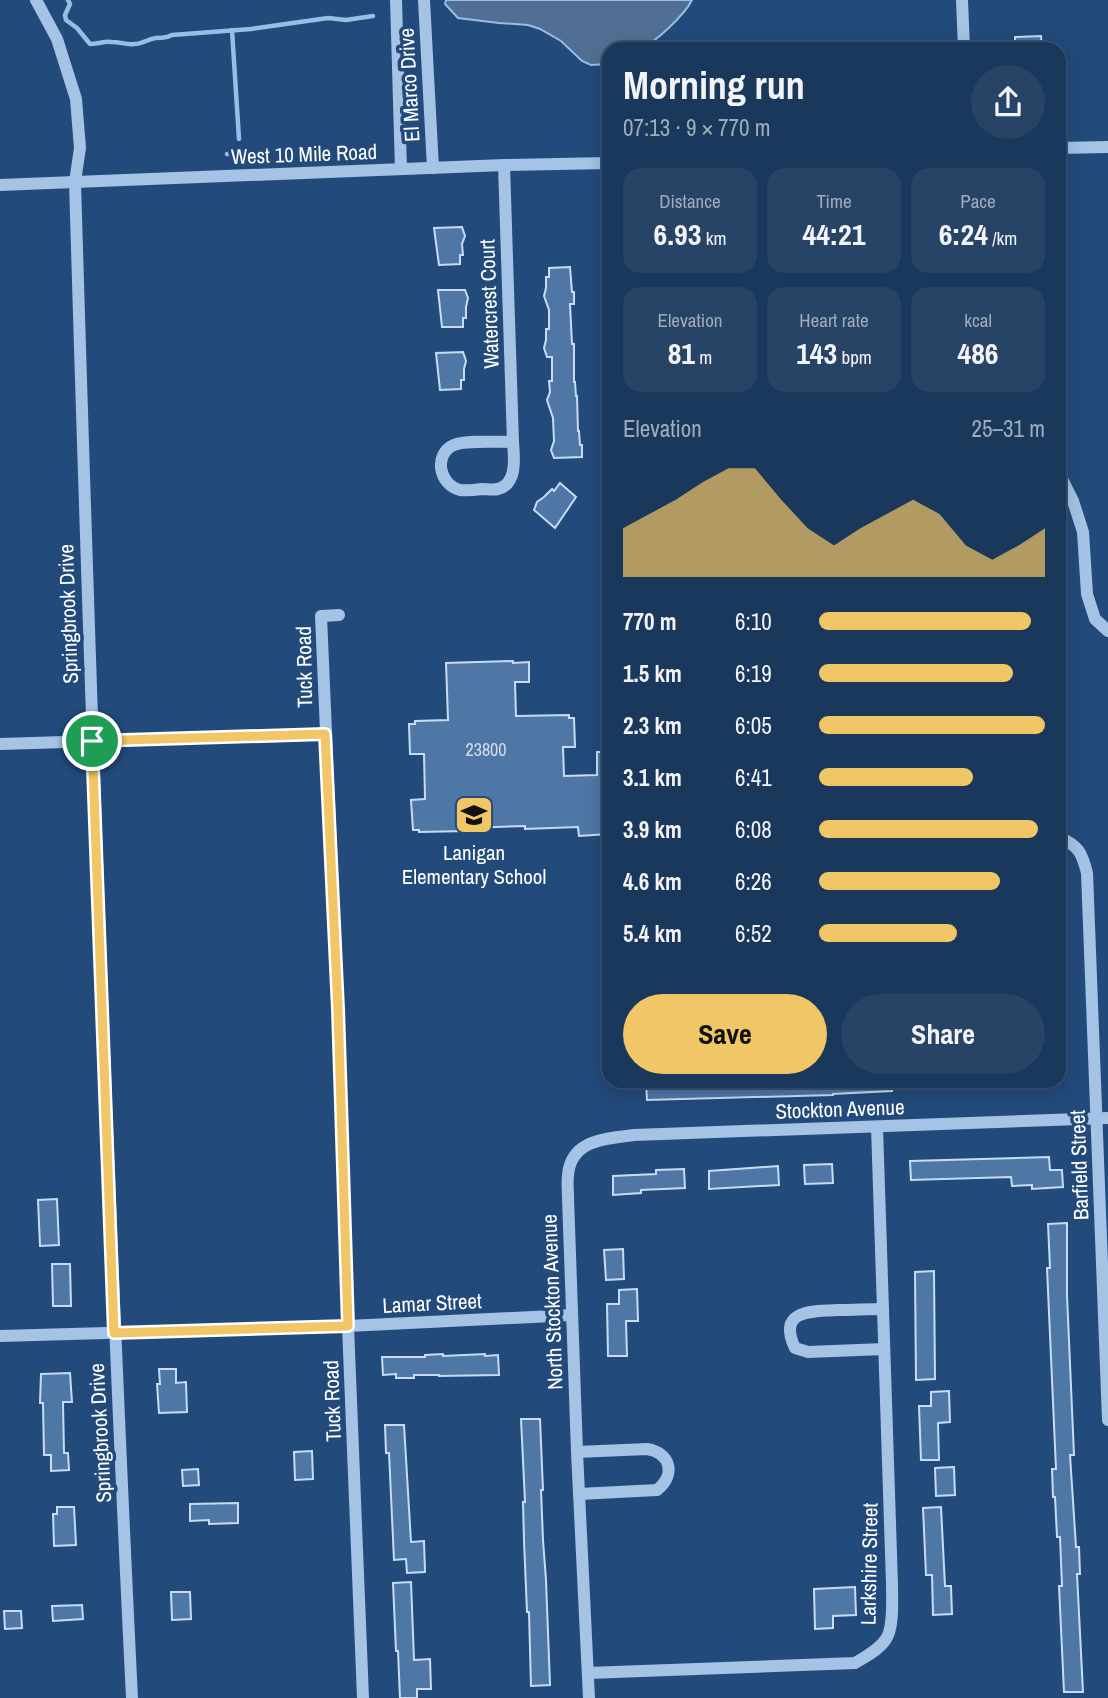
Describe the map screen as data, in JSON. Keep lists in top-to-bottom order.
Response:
{
  "streets": {
    "street": [
      "El Marco Drive",
      "West 10 Mile Road",
      "Watercrest Court",
      "Springbrook Drive",
      "Tuck Road",
      "Stockton Avenue",
      "Barfield Street",
      "North Stockton Avenue",
      "Lamar Street",
      "Larkshire Street"
    ]
  },
  "crossings": [
    ["El Marco Drive", "West 10 Mile Road"],
    ["West 10 Mile Road", "Watercrest Court"],
    ["West 10 Mile Road", "Springbrook Drive"],
    ["Springbrook Drive", "Lamar Street"],
    ["Tuck Road", "Lamar Street"],
    ["Stockton Avenue", "Barfield Street"],
    ["Stockton Avenue", "North Stockton Avenue"],
    ["Stockton Avenue", "Larkshire Street"],
    ["North Stockton Avenue", "Lamar Street"],
    ["North Stockton Avenue", "Larkshire Street"]
  ],
  "places": {
    "school or university": ["Lanigan Elementary School"]
  },
  "house_numbers": ["23800"],
  "page": {
    "heading": ["Morning run", "07:13 · 9 × 770 m"],
    "stats": [
      ["Distance", "6.93 km"],
      ["Time", "44:21"],
      ["Pace", "6:24 /km"],
      ["Elevation", "81 m"],
      ["Heart rate", "143 bpm"],
      ["kcal", "486"]
    ],
    "chart": ["Elevation", "25–31 m"],
    "list": [
      {
        "name": "770 m",
        "note": "6:10"
      },
      {
        "name": "1.5 km",
        "note": "6:19"
      },
      {
        "name": "2.3 km",
        "note": "6:05"
      },
      {
        "name": "3.1 km",
        "note": "6:41"
      },
      {
        "name": "3.9 km",
        "note": "6:08"
      },
      {
        "name": "4.6 km",
        "note": "6:26"
      },
      {
        "name": "5.4 km",
        "note": "6:52"
      }
    ],
    "buttons": ["Save", "Share"]
  }
}
